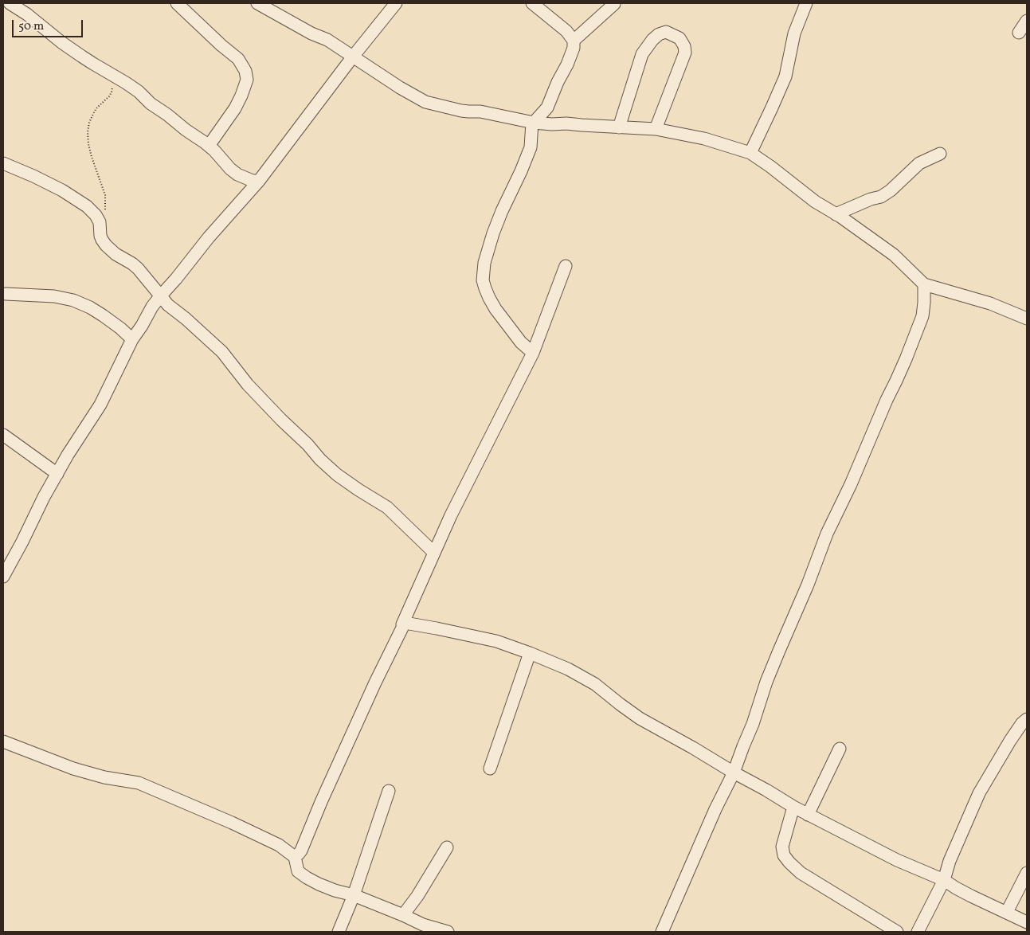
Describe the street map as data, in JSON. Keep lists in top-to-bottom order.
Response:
{
  "scale_bar": "50 m"
}
